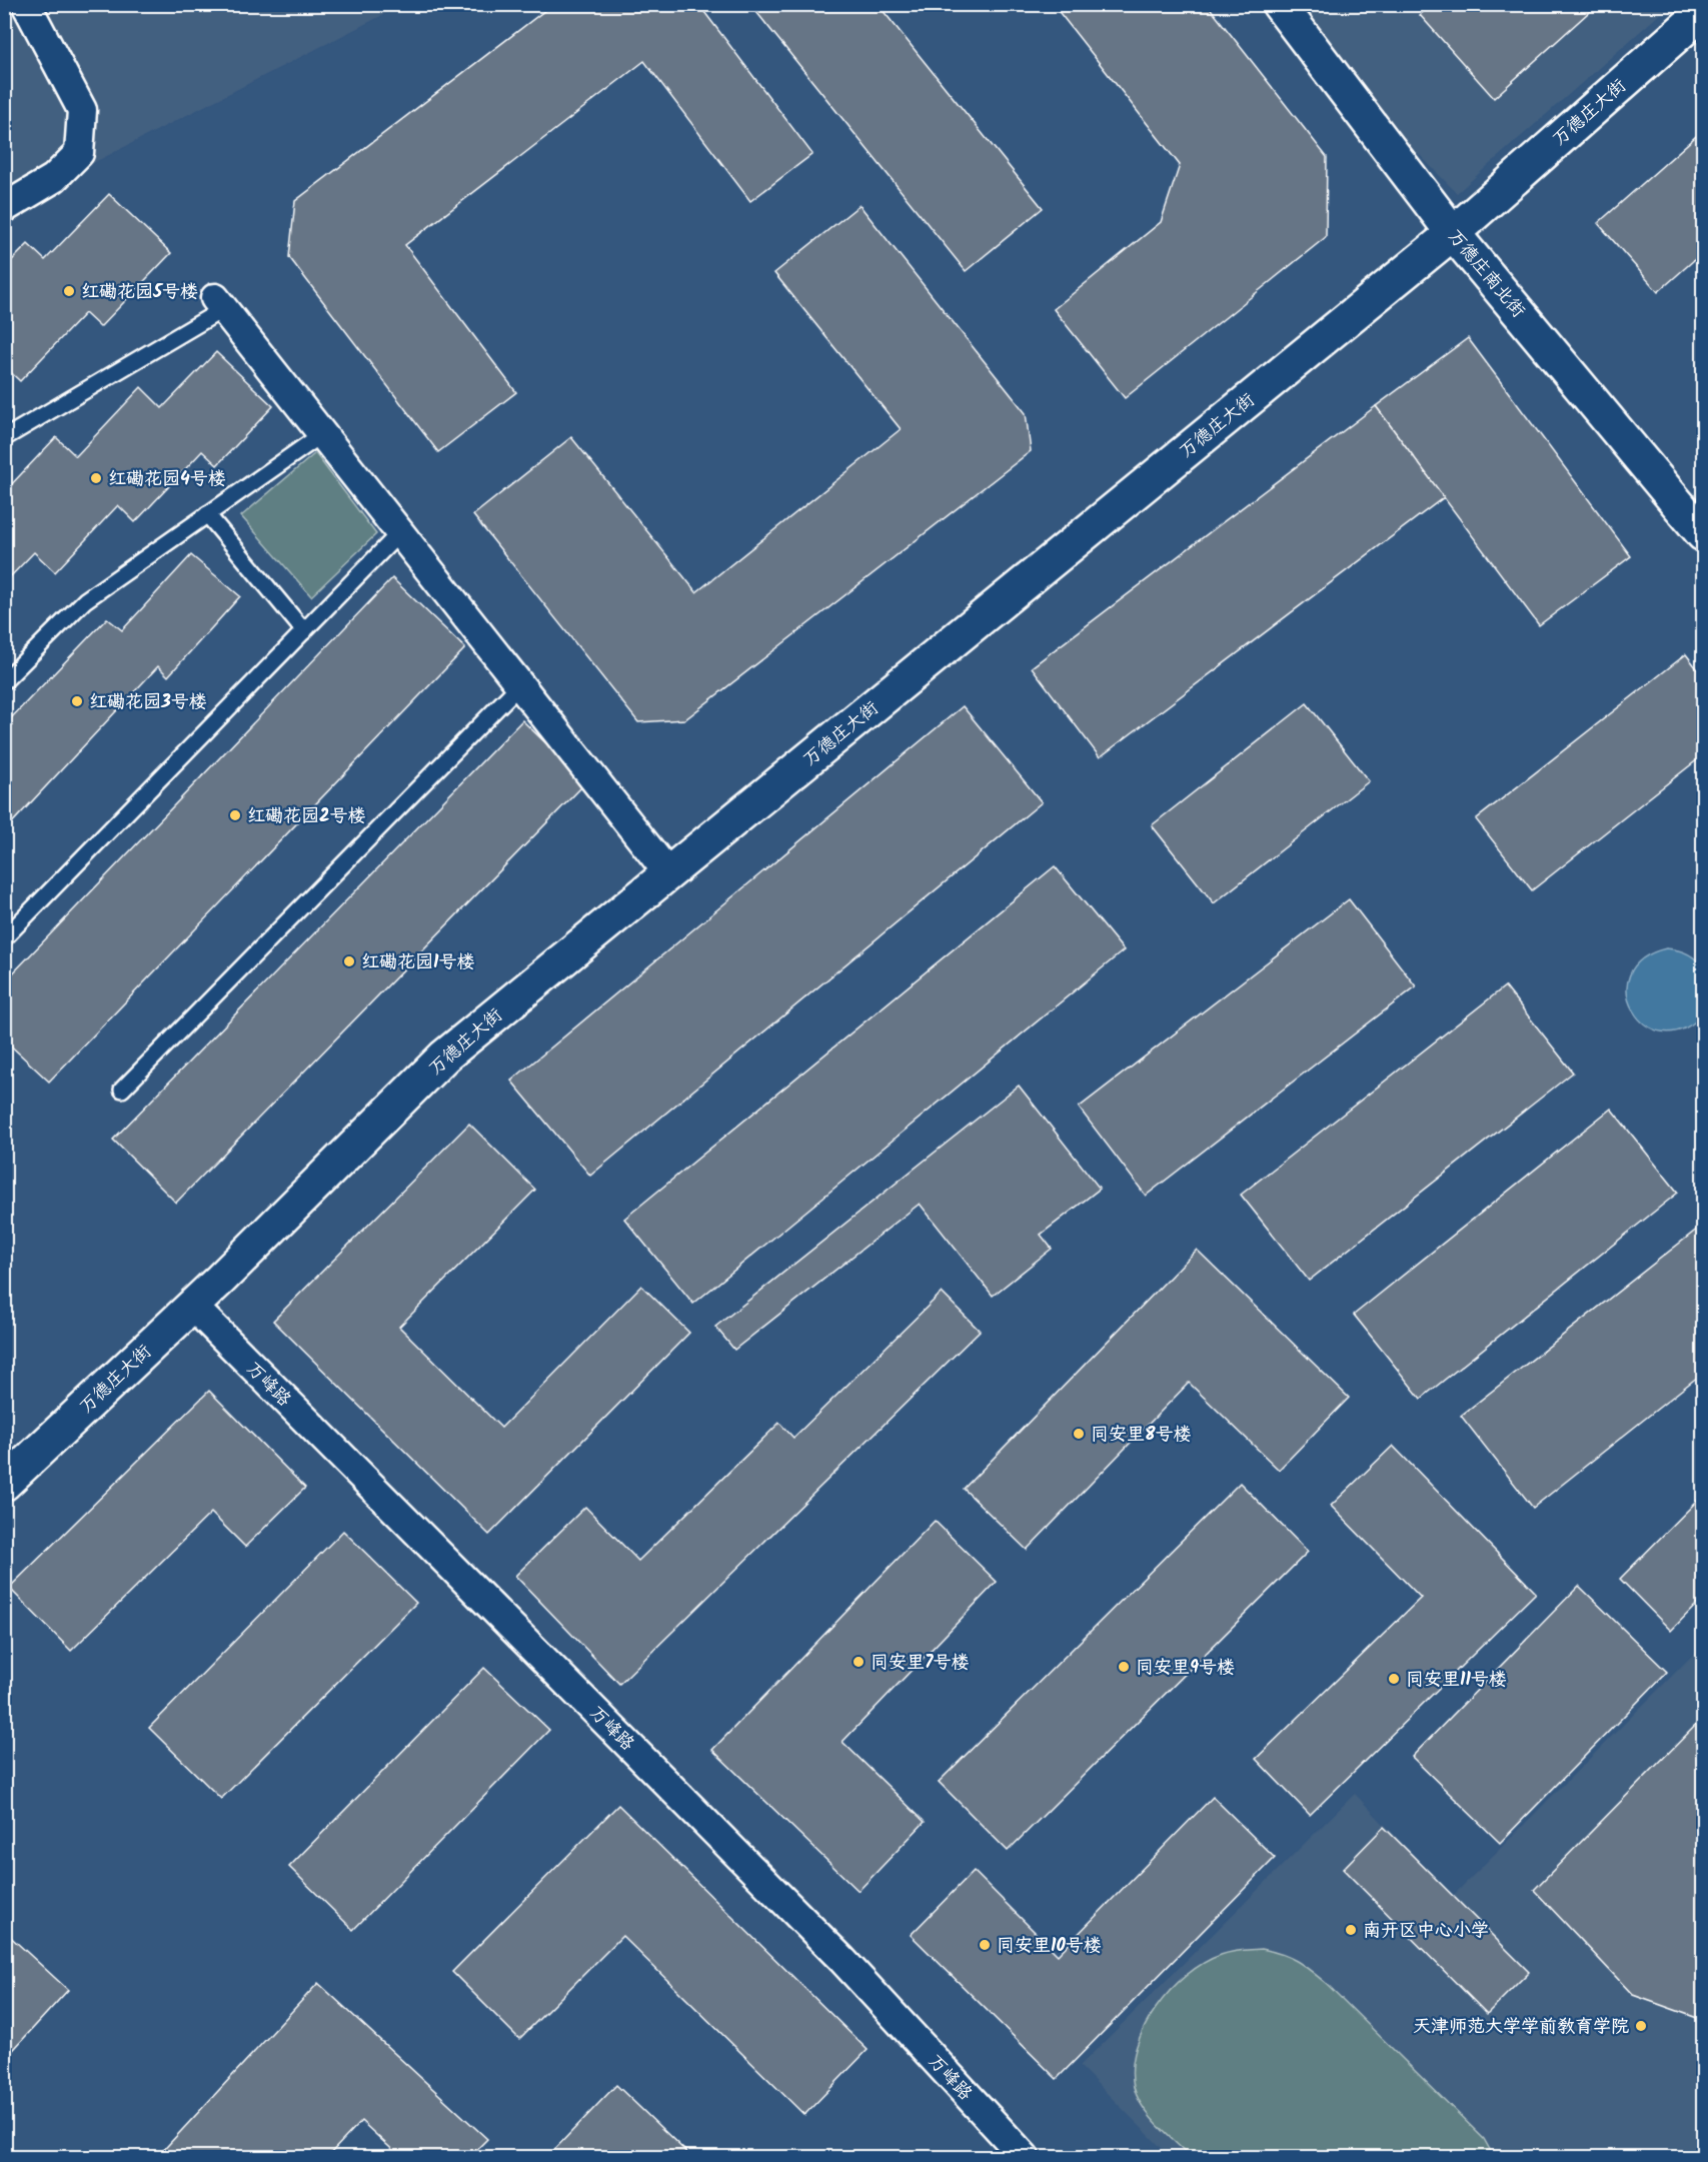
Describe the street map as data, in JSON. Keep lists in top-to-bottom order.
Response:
{
  "streets": {
    "street": ["万德庄大街", "万德庄南北街", "万峰路"]
  },
  "crossings": [
    ["万德庄大街", "万德庄南北街"],
    ["万德庄大街", "万峰路"]
  ],
  "places": [
    "红磡花园5号楼",
    "红磡花园4号楼",
    "红磡花园3号楼",
    "红磡花园2号楼",
    "红磡花园1号楼",
    "同安里8号楼",
    "同安里7号楼",
    "同安里9号楼",
    "同安里11号楼",
    "南开区中心小学",
    "同安里10号楼",
    "天津师范大学学前教育学院"
  ]
}
